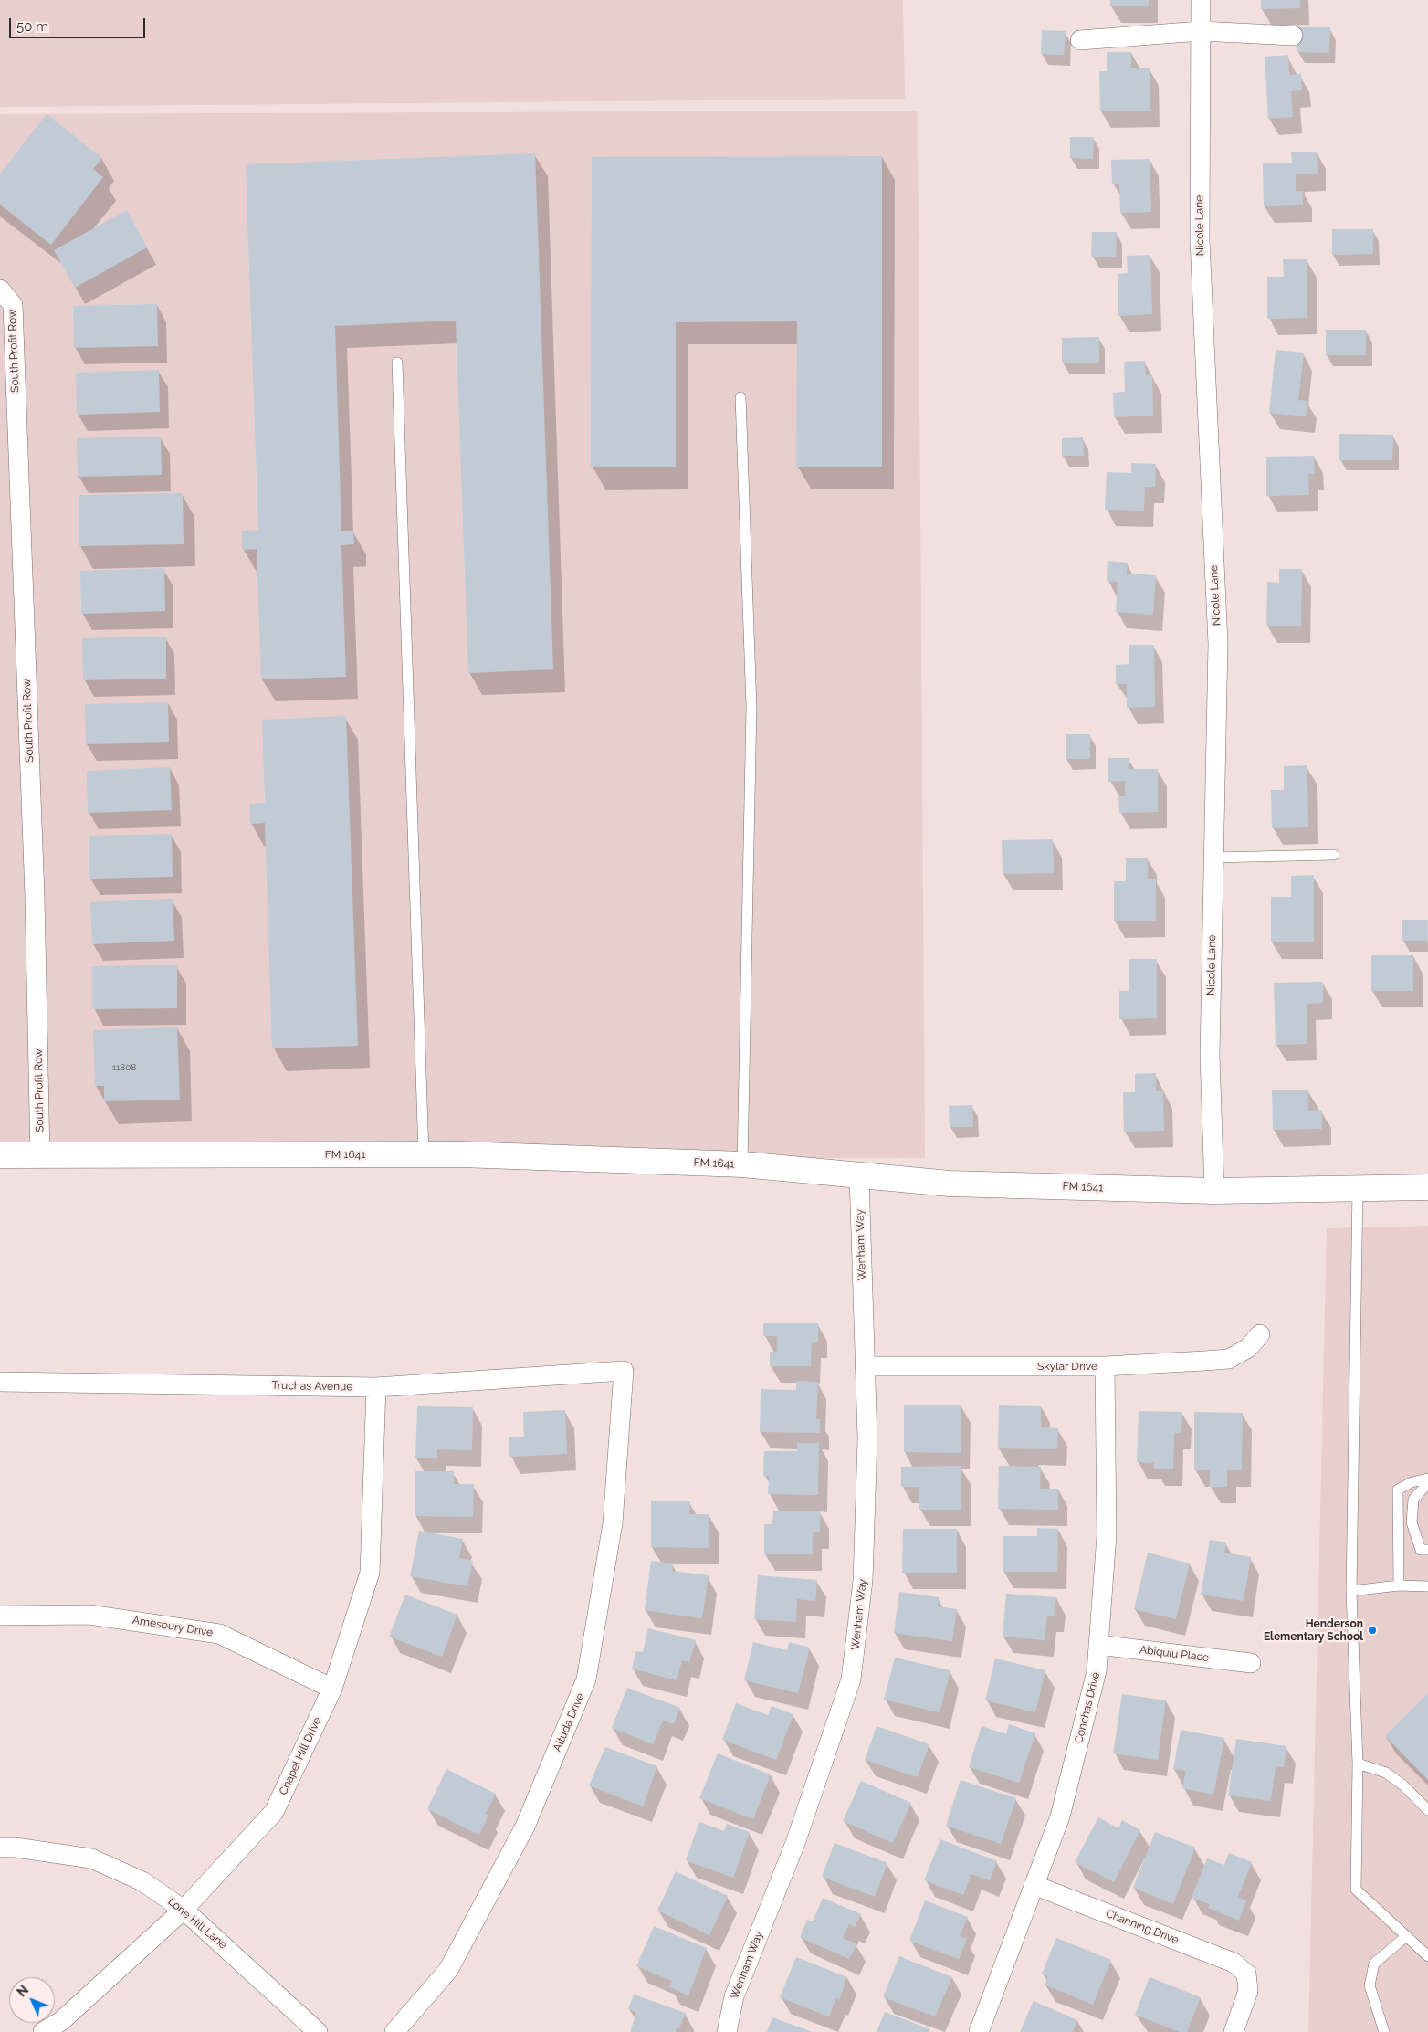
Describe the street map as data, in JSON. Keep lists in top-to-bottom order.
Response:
{
  "streets": {
    "main road": ["FM 1641"],
    "street": [
      "Nicole Lane",
      "South Profit Row",
      "Wenham Way",
      "Skylar Drive",
      "Truchas Avenue",
      "Amesbury Drive",
      "Abiquiu Place",
      "Conchas Drive",
      "Altuda Drive",
      "Chapel Hill Drive",
      "Lone Hill Lane",
      "Channing Drive"
    ]
  },
  "crossings": [
    ["Nicole Lane", "FM 1641"],
    ["South Profit Row", "FM 1641"],
    ["FM 1641", "Wenham Way"],
    ["Wenham Way", "Skylar Drive"],
    ["Skylar Drive", "Conchas Drive"],
    ["Truchas Avenue", "Altuda Drive"],
    ["Truchas Avenue", "Chapel Hill Drive"],
    ["Amesbury Drive", "Chapel Hill Drive"],
    ["Abiquiu Place", "Conchas Drive"],
    ["Conchas Drive", "Channing Drive"],
    ["Chapel Hill Drive", "Lone Hill Lane"]
  ],
  "places": ["Henderson Elementary School"],
  "house_numbers": ["11808"],
  "scale_bar": "50 m",
  "north": "top left"
}
